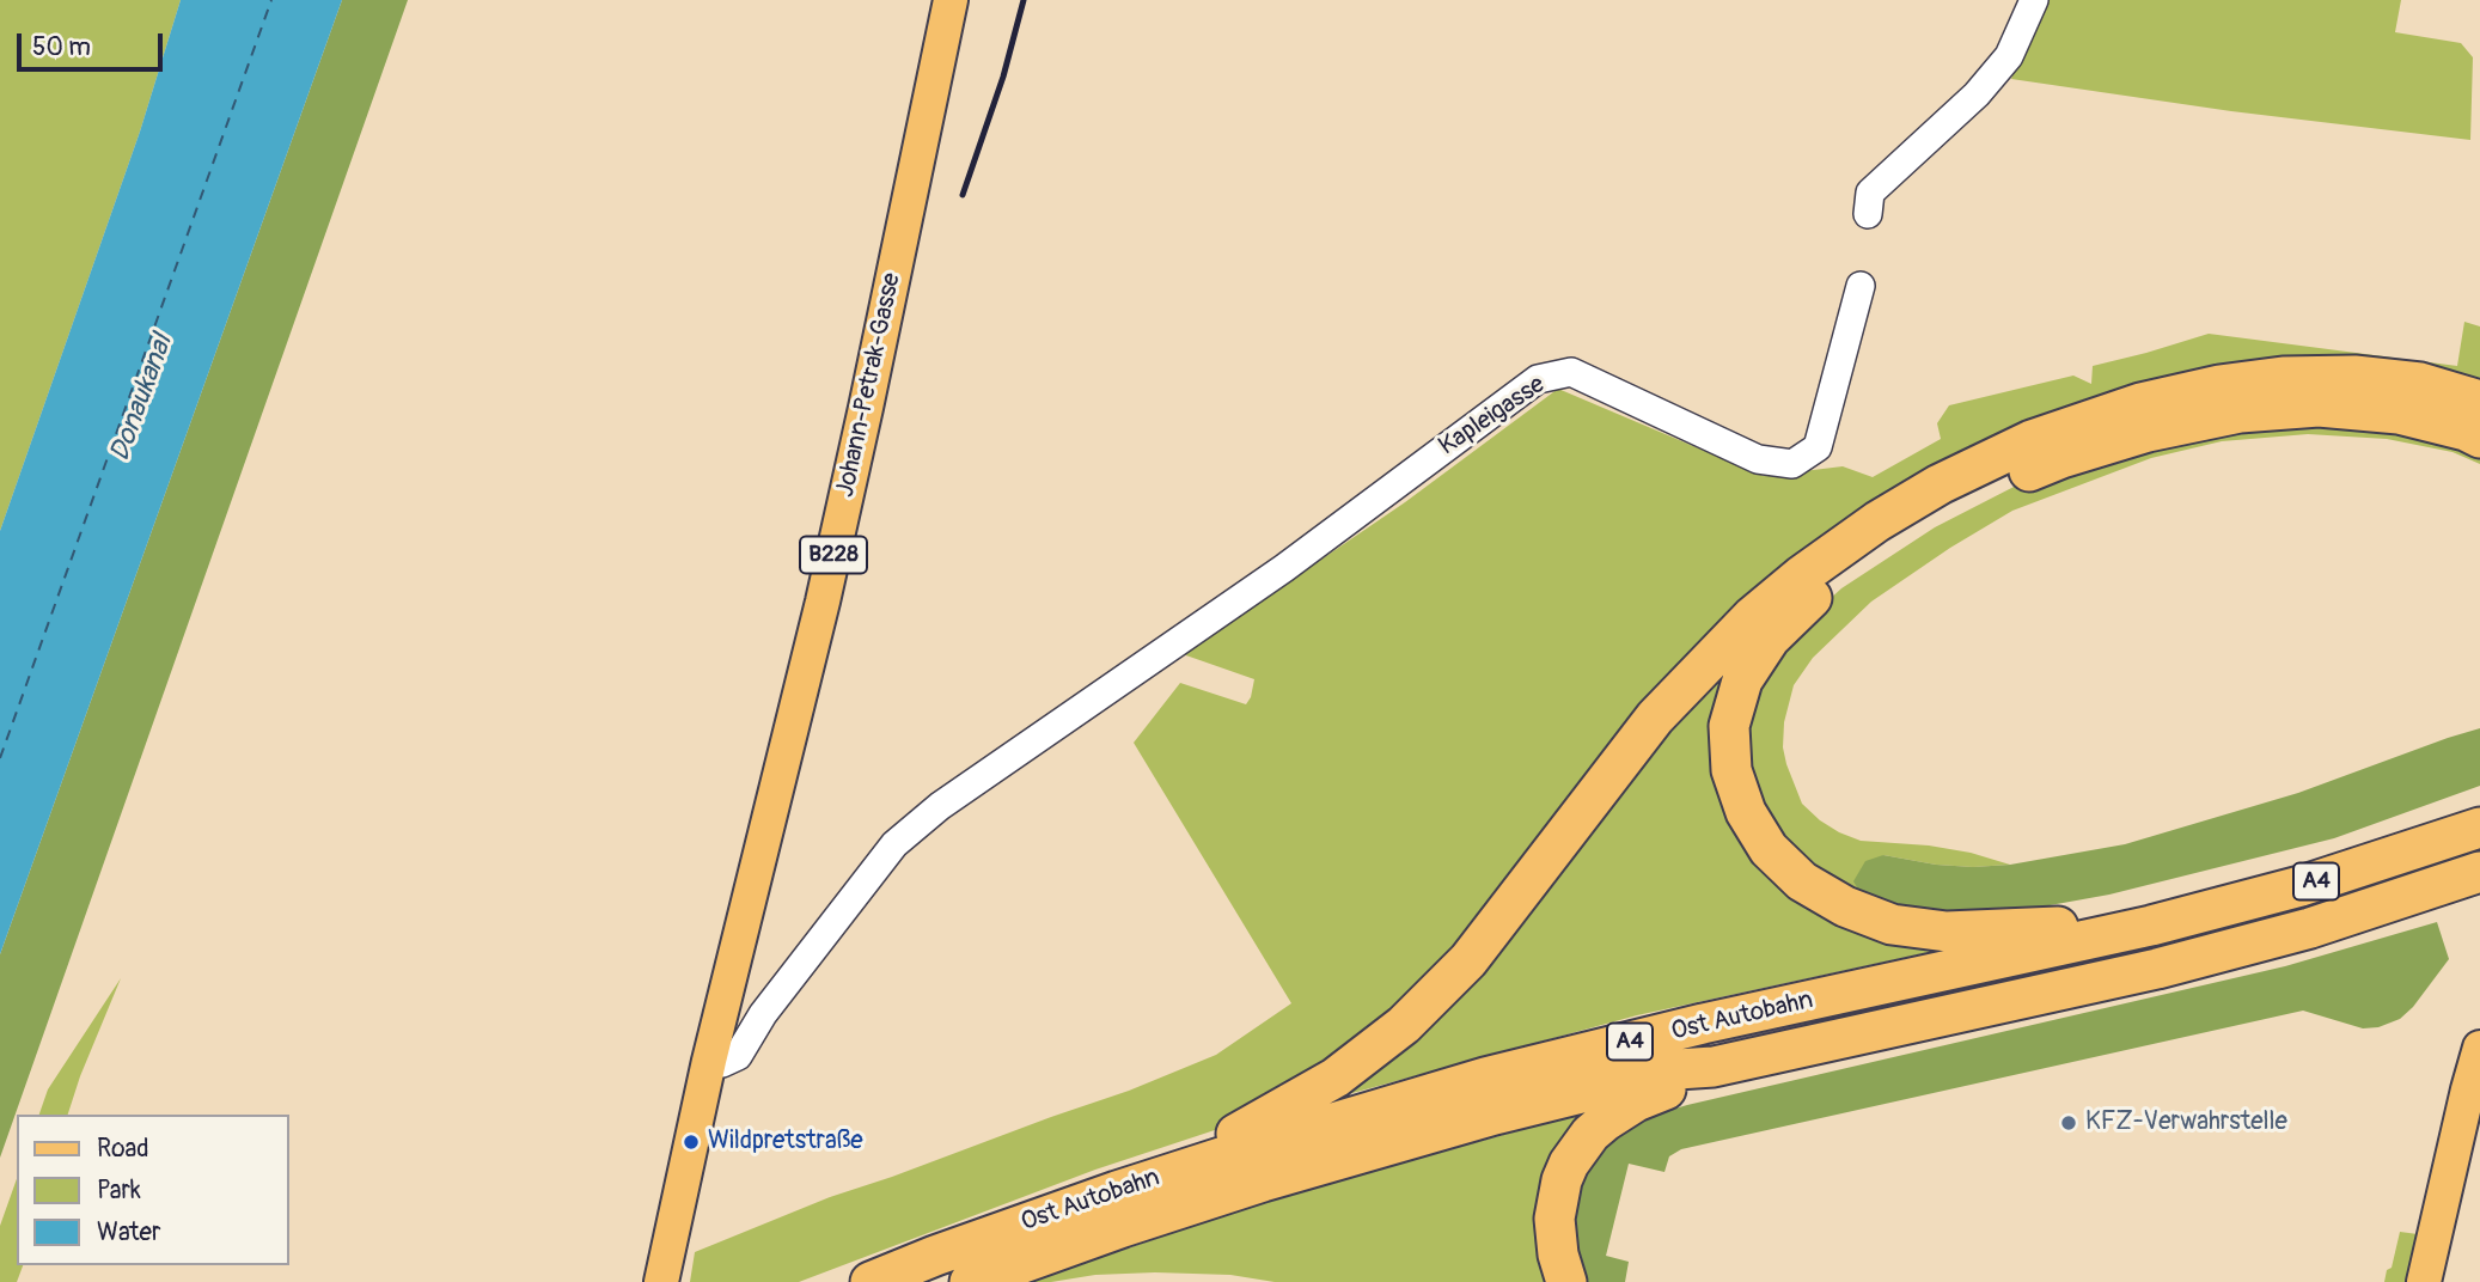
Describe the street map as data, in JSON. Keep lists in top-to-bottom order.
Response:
{
  "streets": {
    "highway": ["A4", "Ost Autobahn"],
    "main road": ["Johann-Petrak-Gasse", "B228"],
    "street": ["Kapleigasse"]
  },
  "crossings": [
    ["Johann-Petrak-Gasse", "Kapleigasse"]
  ],
  "water": ["Donaukanal"],
  "places": ["KFZ-Verwahrstelle", "Wildpretstraße"],
  "legend": ["Road", "Park", "Water"],
  "scale_bar": "50 m"
}
